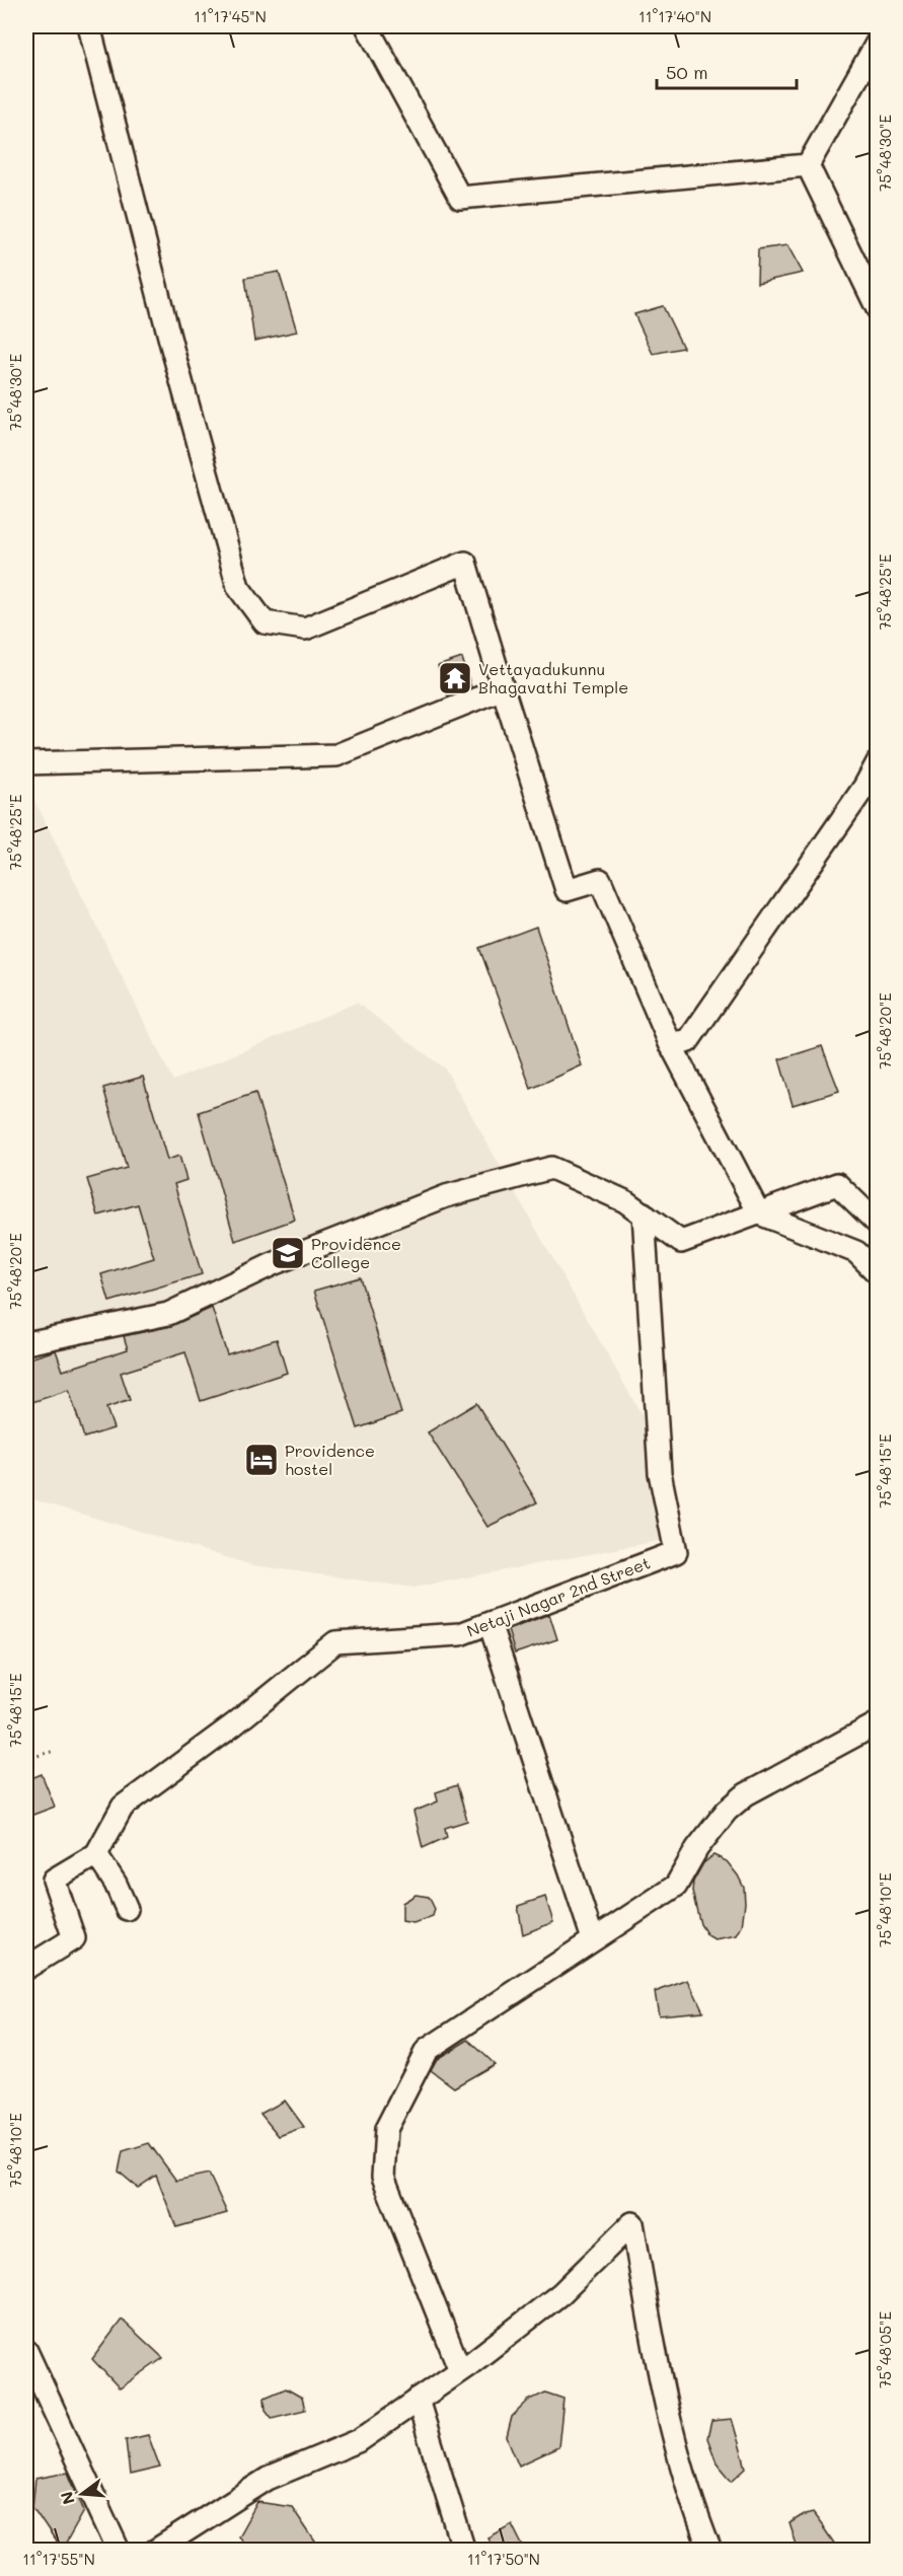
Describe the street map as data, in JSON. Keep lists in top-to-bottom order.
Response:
{
  "streets": {
    "street": ["Netaji Nagar 2nd Street"]
  },
  "places": {
    "temple": ["Vettayadukunnu Bhagavathi Temple"],
    "school or university": ["Providence College"],
    "hotel": ["Providence hostel"]
  },
  "scale_bar": "50 m",
  "north": "left",
  "coordinates": [
    "11°17'45\"N",
    "11°17'40\"N",
    "75°48'30\"E",
    "75°48'25\"E",
    "75°48'20\"E",
    "75°48'15\"E",
    "75°48'10\"E",
    "75°48'05\"E",
    "11°17'55\"N",
    "11°17'50\"N"
  ]
}
